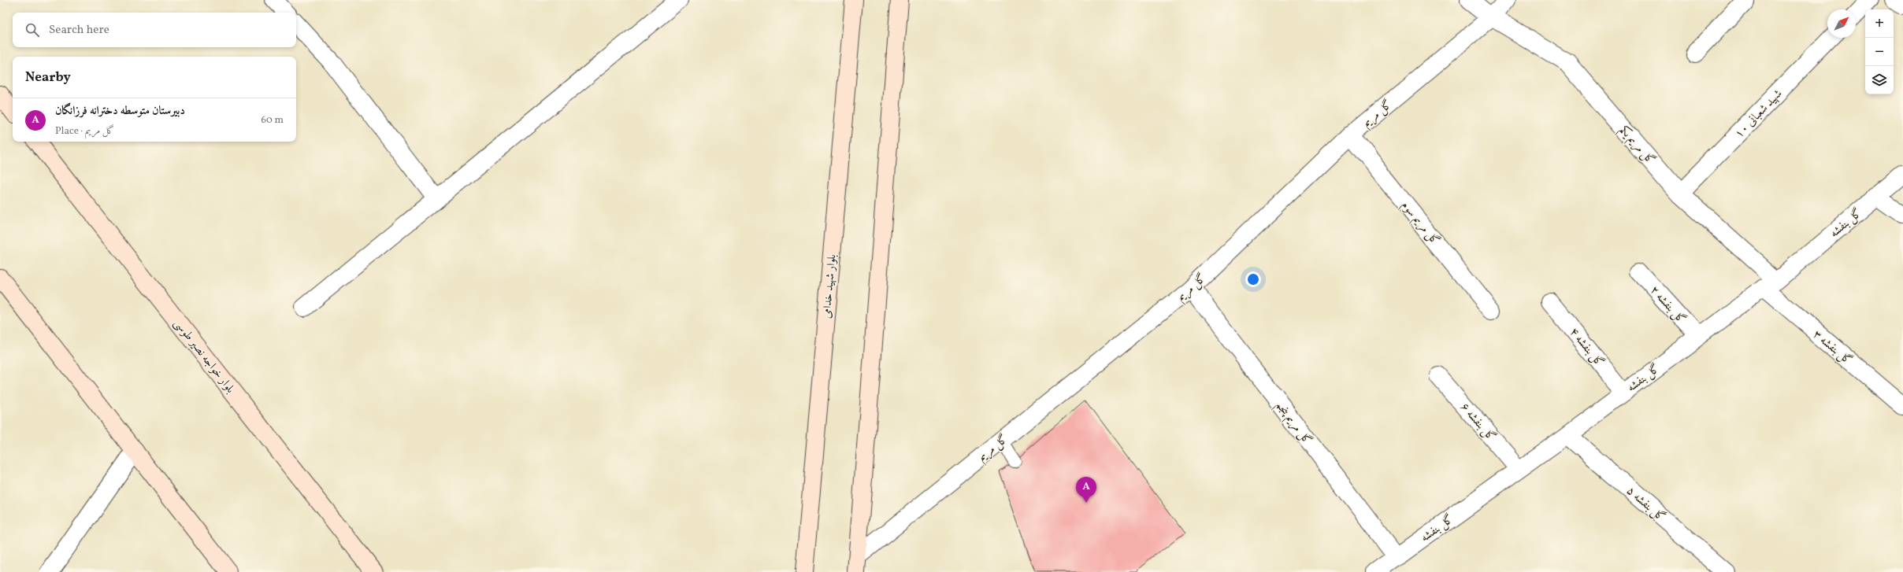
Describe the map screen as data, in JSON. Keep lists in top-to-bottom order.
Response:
{
  "streets": {
    "main road": ["بلوار شهید خدامی", "بلوار خواجه نصیر طوسی"],
    "street": [
      "گل مریم",
      "شهید شعبانی ۱۰",
      "گل مریم یکم",
      "گل مریم سوم",
      "گل بنفشه",
      "گل بنفشه ۲",
      "گل بنفشه ۴",
      "گل بنفشه ۳",
      "گل بنفشه ۶",
      "گل مریم پنجم",
      "گل بنفشه ۵"
    ]
  },
  "crossings": [
    ["گل مریم", "گل مریم یکم"],
    ["گل مریم", "گل مریم سوم"],
    ["گل مریم", "گل مریم پنجم"],
    ["شهید شعبانی ۱۰", "گل مریم یکم"],
    ["گل مریم یکم", "گل بنفشه"],
    ["گل مریم یکم", "گل بنفشه ۳"],
    ["گل بنفشه", "گل بنفشه ۲"],
    ["گل بنفشه", "گل بنفشه ۴"],
    ["گل بنفشه", "گل بنفشه ۳"],
    ["گل بنفشه", "گل بنفشه ۶"],
    ["گل بنفشه", "گل مریم پنجم"],
    ["گل بنفشه", "گل بنفشه ۵"]
  ],
  "north": "top right",
  "page": {
    "map_buttons": ["+", "−"],
    "search": "Search here",
    "heading": "Nearby",
    "list": [
      {
        "mark": "A",
        "name": "دبیرستان متوسطه دخترانه فرزانگان",
        "note": "Place · گل مریم",
        "value": "60 m"
      }
    ],
    "pins": "A"
  }
}
